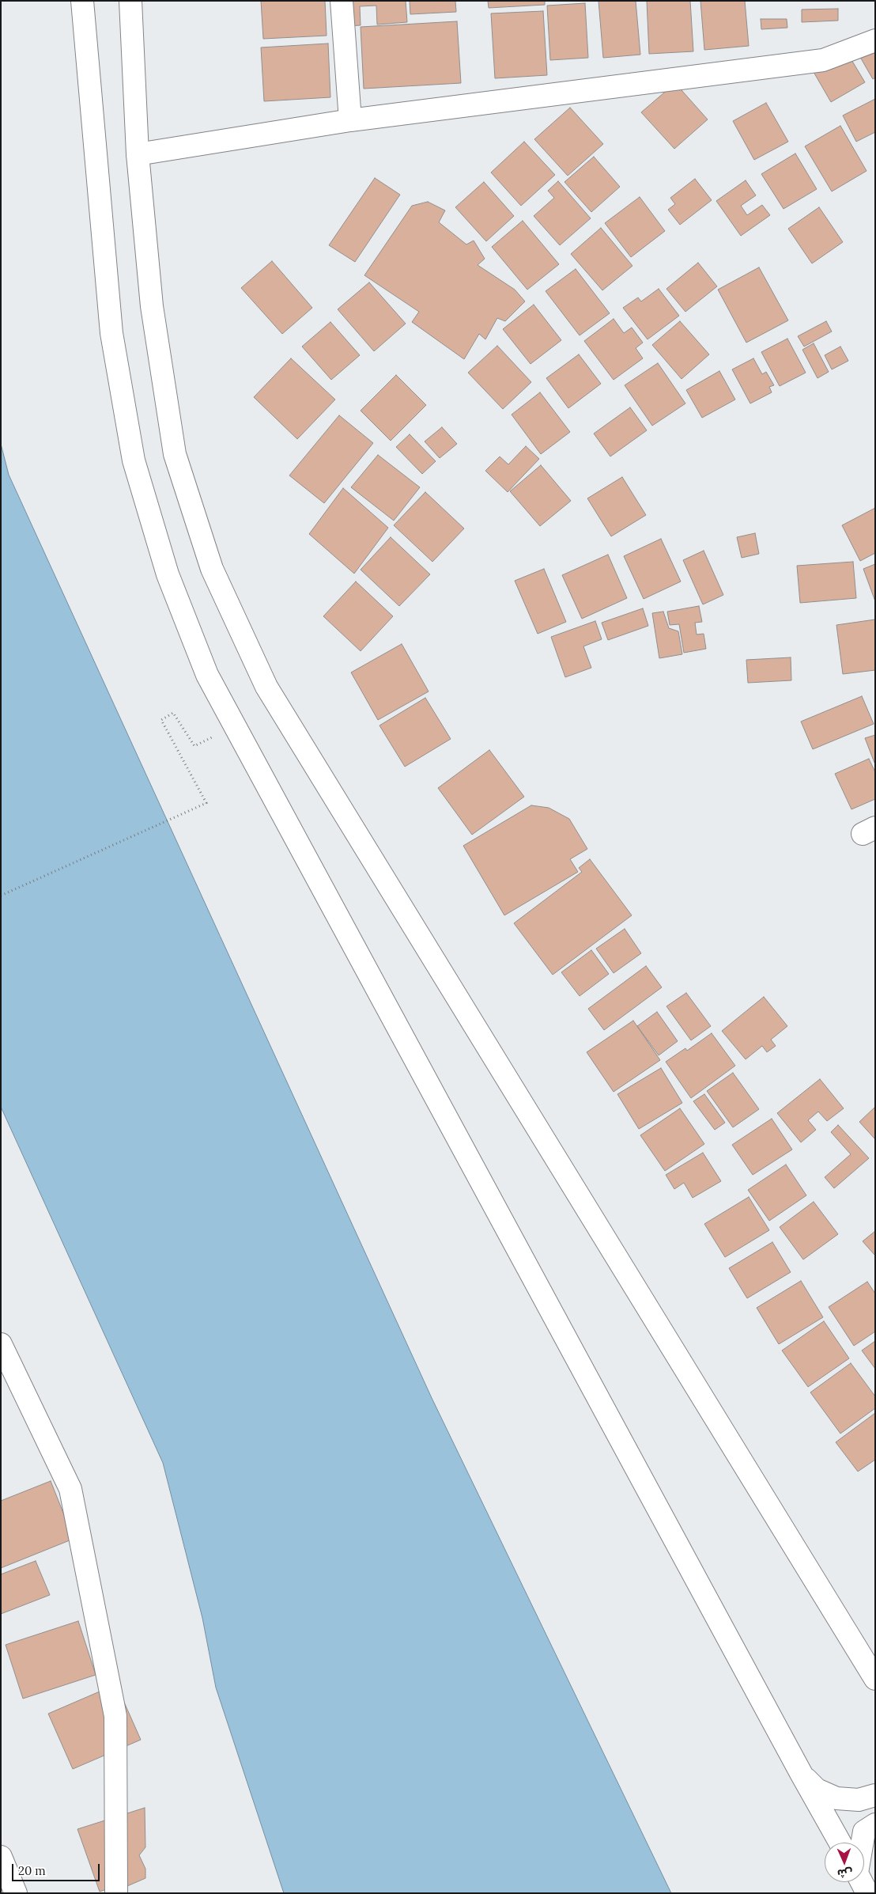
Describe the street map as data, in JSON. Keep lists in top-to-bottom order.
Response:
{
  "scale_bar": "20 m",
  "north": "bottom"
}
